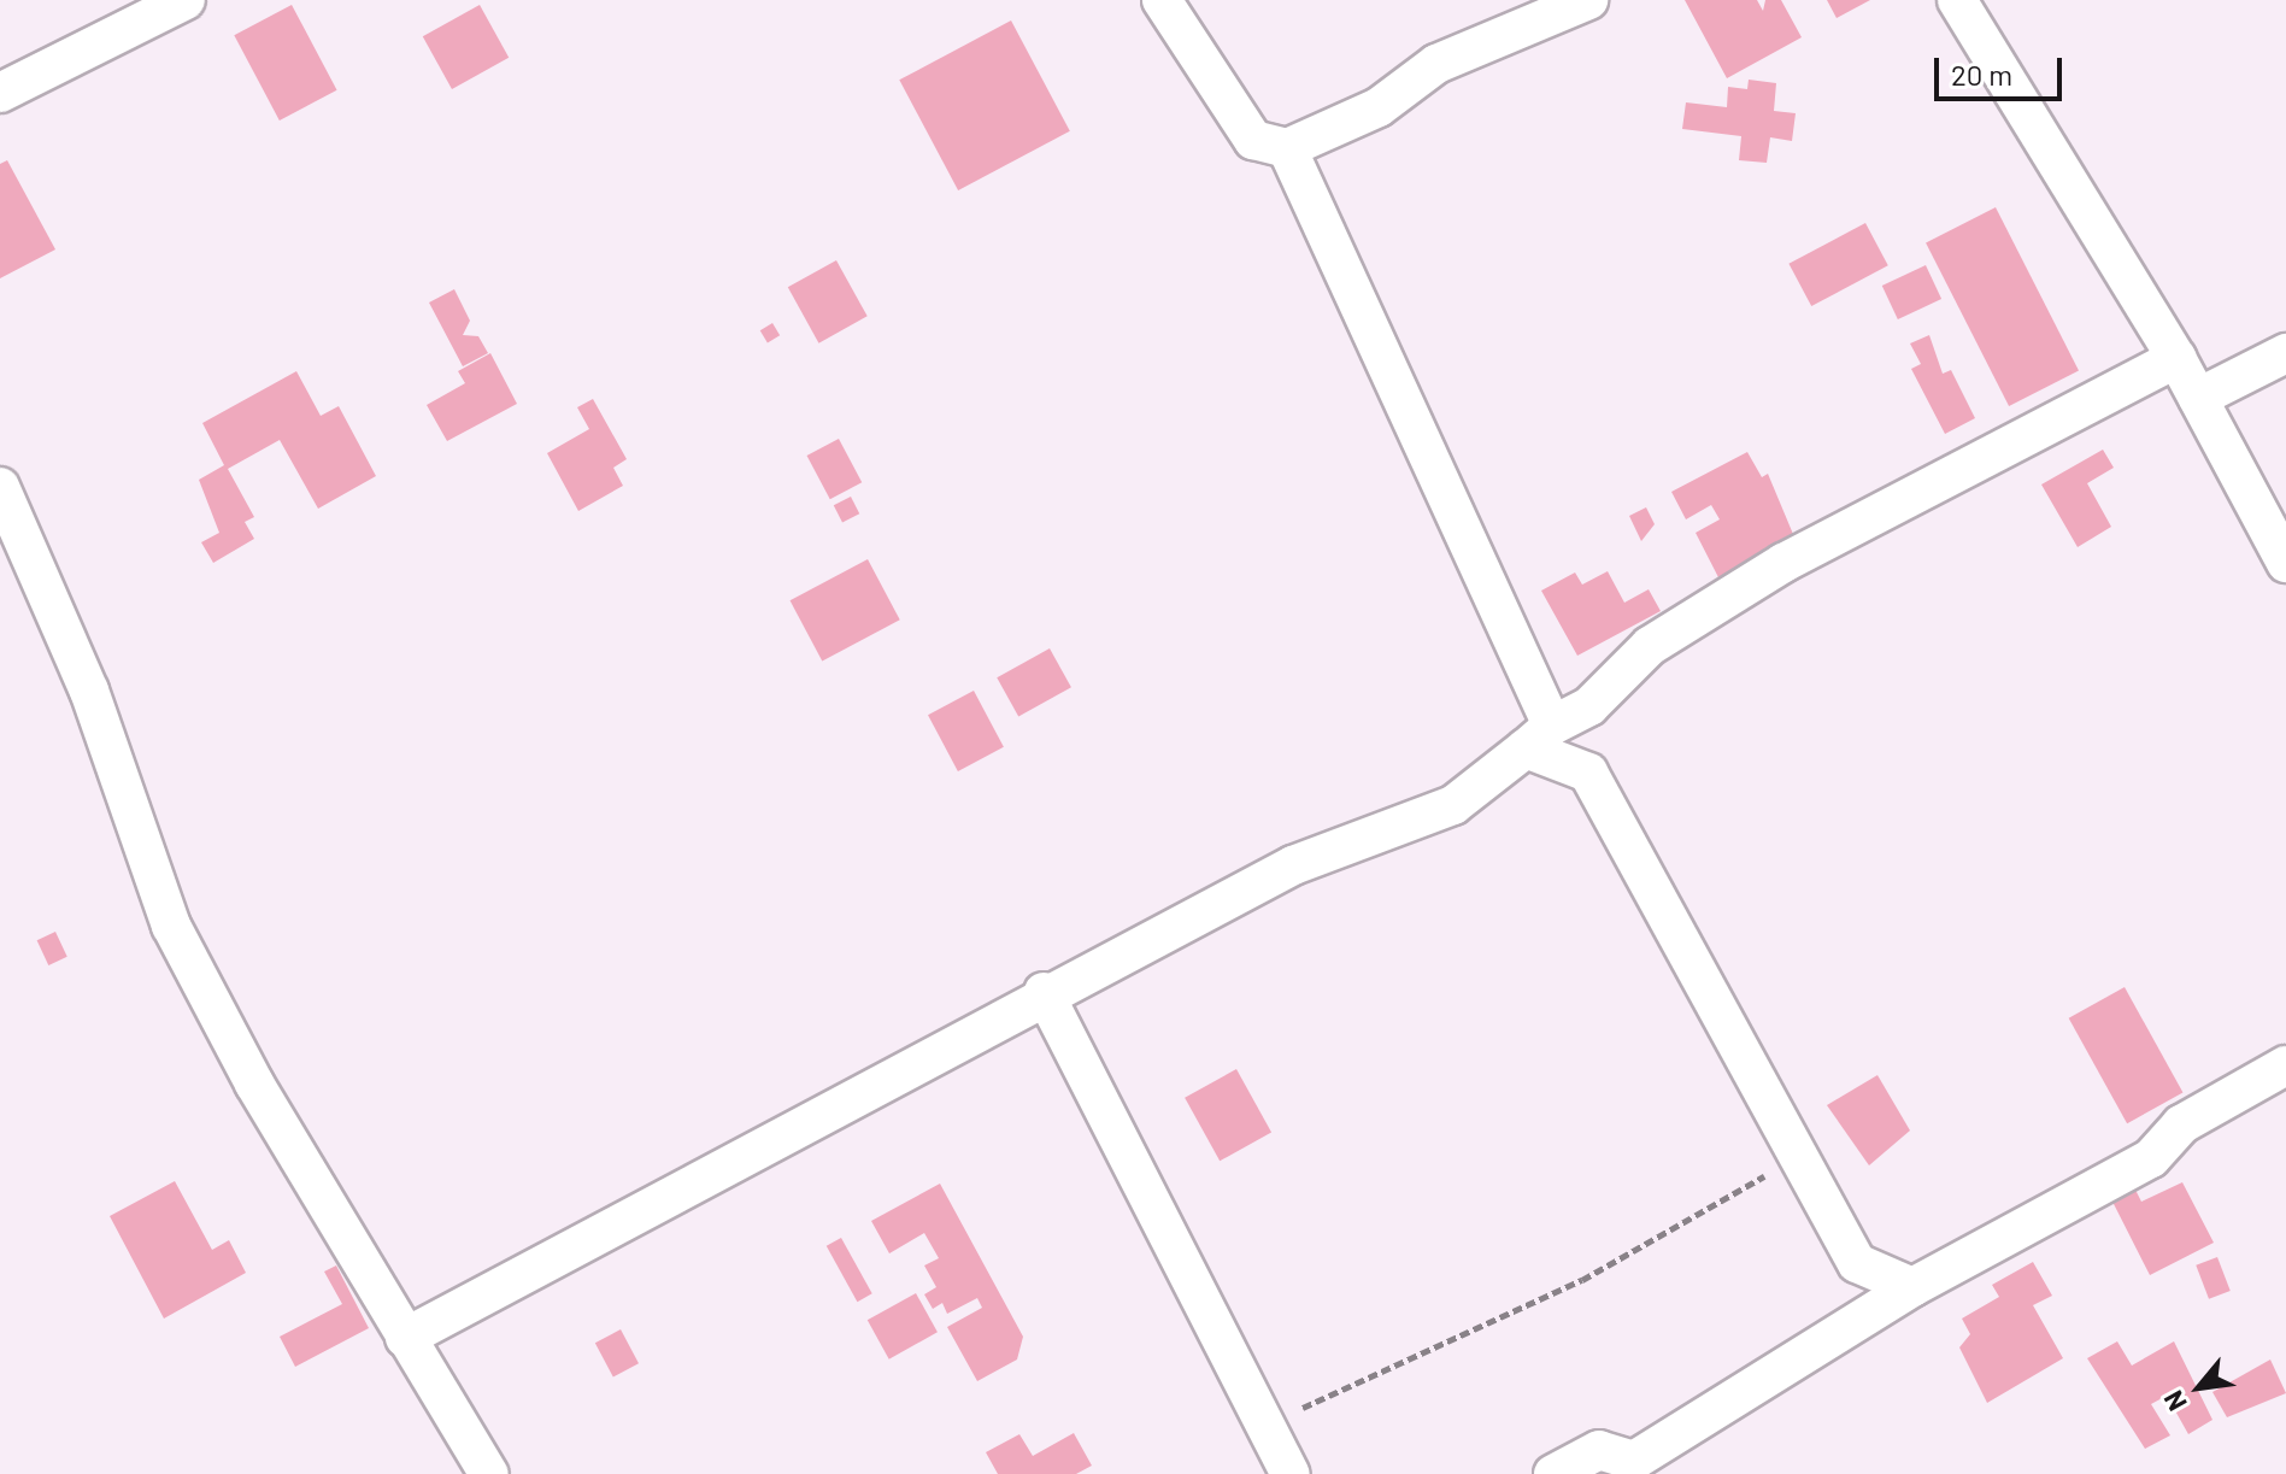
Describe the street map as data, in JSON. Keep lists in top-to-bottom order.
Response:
{
  "scale_bar": "20 m",
  "north": "bottom left"
}
